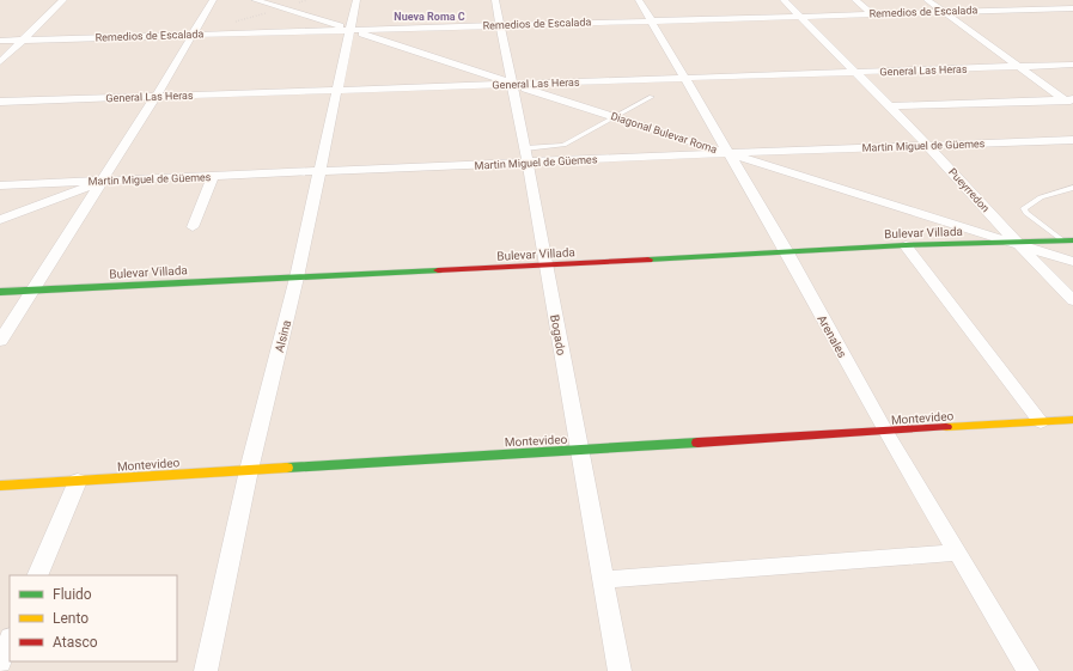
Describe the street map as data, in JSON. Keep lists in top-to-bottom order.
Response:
{
  "streets": {
    "street": [
      "Remedios de Escalada",
      "General Las Heras",
      "Diagonal Bulevar Roma",
      "Martin Miguel de Güemes",
      "Pueyrredon",
      "Bulevar Villada",
      "Bogado",
      "Alsina",
      "Arenales",
      "Montevideo"
    ]
  },
  "crossings": [
    ["Remedios de Escalada", "Diagonal Bulevar Roma"],
    ["Remedios de Escalada", "Pueyrredon"],
    ["Remedios de Escalada", "Bogado"],
    ["Remedios de Escalada", "Alsina"],
    ["Remedios de Escalada", "Arenales"],
    ["General Las Heras", "Diagonal Bulevar Roma"],
    ["General Las Heras", "Pueyrredon"],
    ["General Las Heras", "Bogado"],
    ["General Las Heras", "Alsina"],
    ["General Las Heras", "Arenales"],
    ["Diagonal Bulevar Roma", "Martin Miguel de Güemes"],
    ["Diagonal Bulevar Roma", "Pueyrredon"],
    ["Diagonal Bulevar Roma", "Bulevar Villada"],
    ["Diagonal Bulevar Roma", "Bogado"],
    ["Diagonal Bulevar Roma", "Alsina"],
    ["Diagonal Bulevar Roma", "Arenales"],
    ["Martin Miguel de Güemes", "Pueyrredon"],
    ["Martin Miguel de Güemes", "Bogado"],
    ["Martin Miguel de Güemes", "Alsina"],
    ["Martin Miguel de Güemes", "Arenales"],
    ["Pueyrredon", "Bulevar Villada"],
    ["Bulevar Villada", "Bogado"],
    ["Bulevar Villada", "Alsina"],
    ["Bulevar Villada", "Arenales"],
    ["Bogado", "Montevideo"],
    ["Alsina", "Montevideo"],
    ["Arenales", "Montevideo"]
  ],
  "districts": ["Nueva Roma C"],
  "legend": ["Fluido", "Lento", "Atasco"]
}
